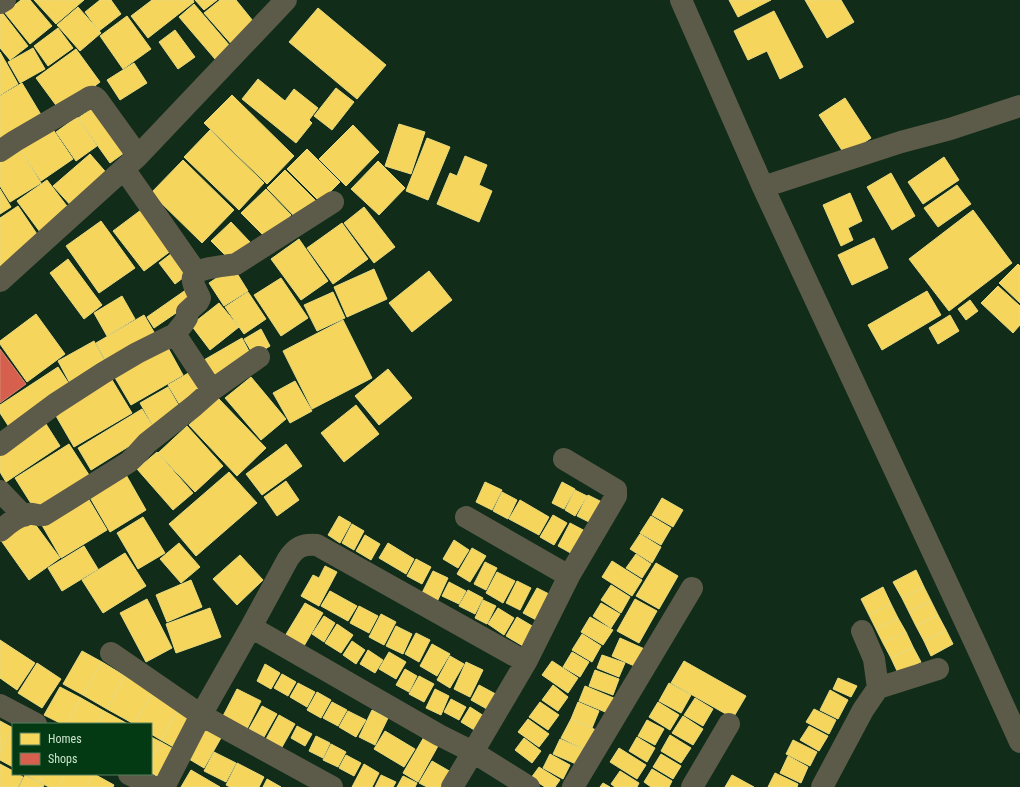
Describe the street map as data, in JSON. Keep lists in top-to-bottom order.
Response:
{
  "legend": ["Homes", "Shops"]
}
